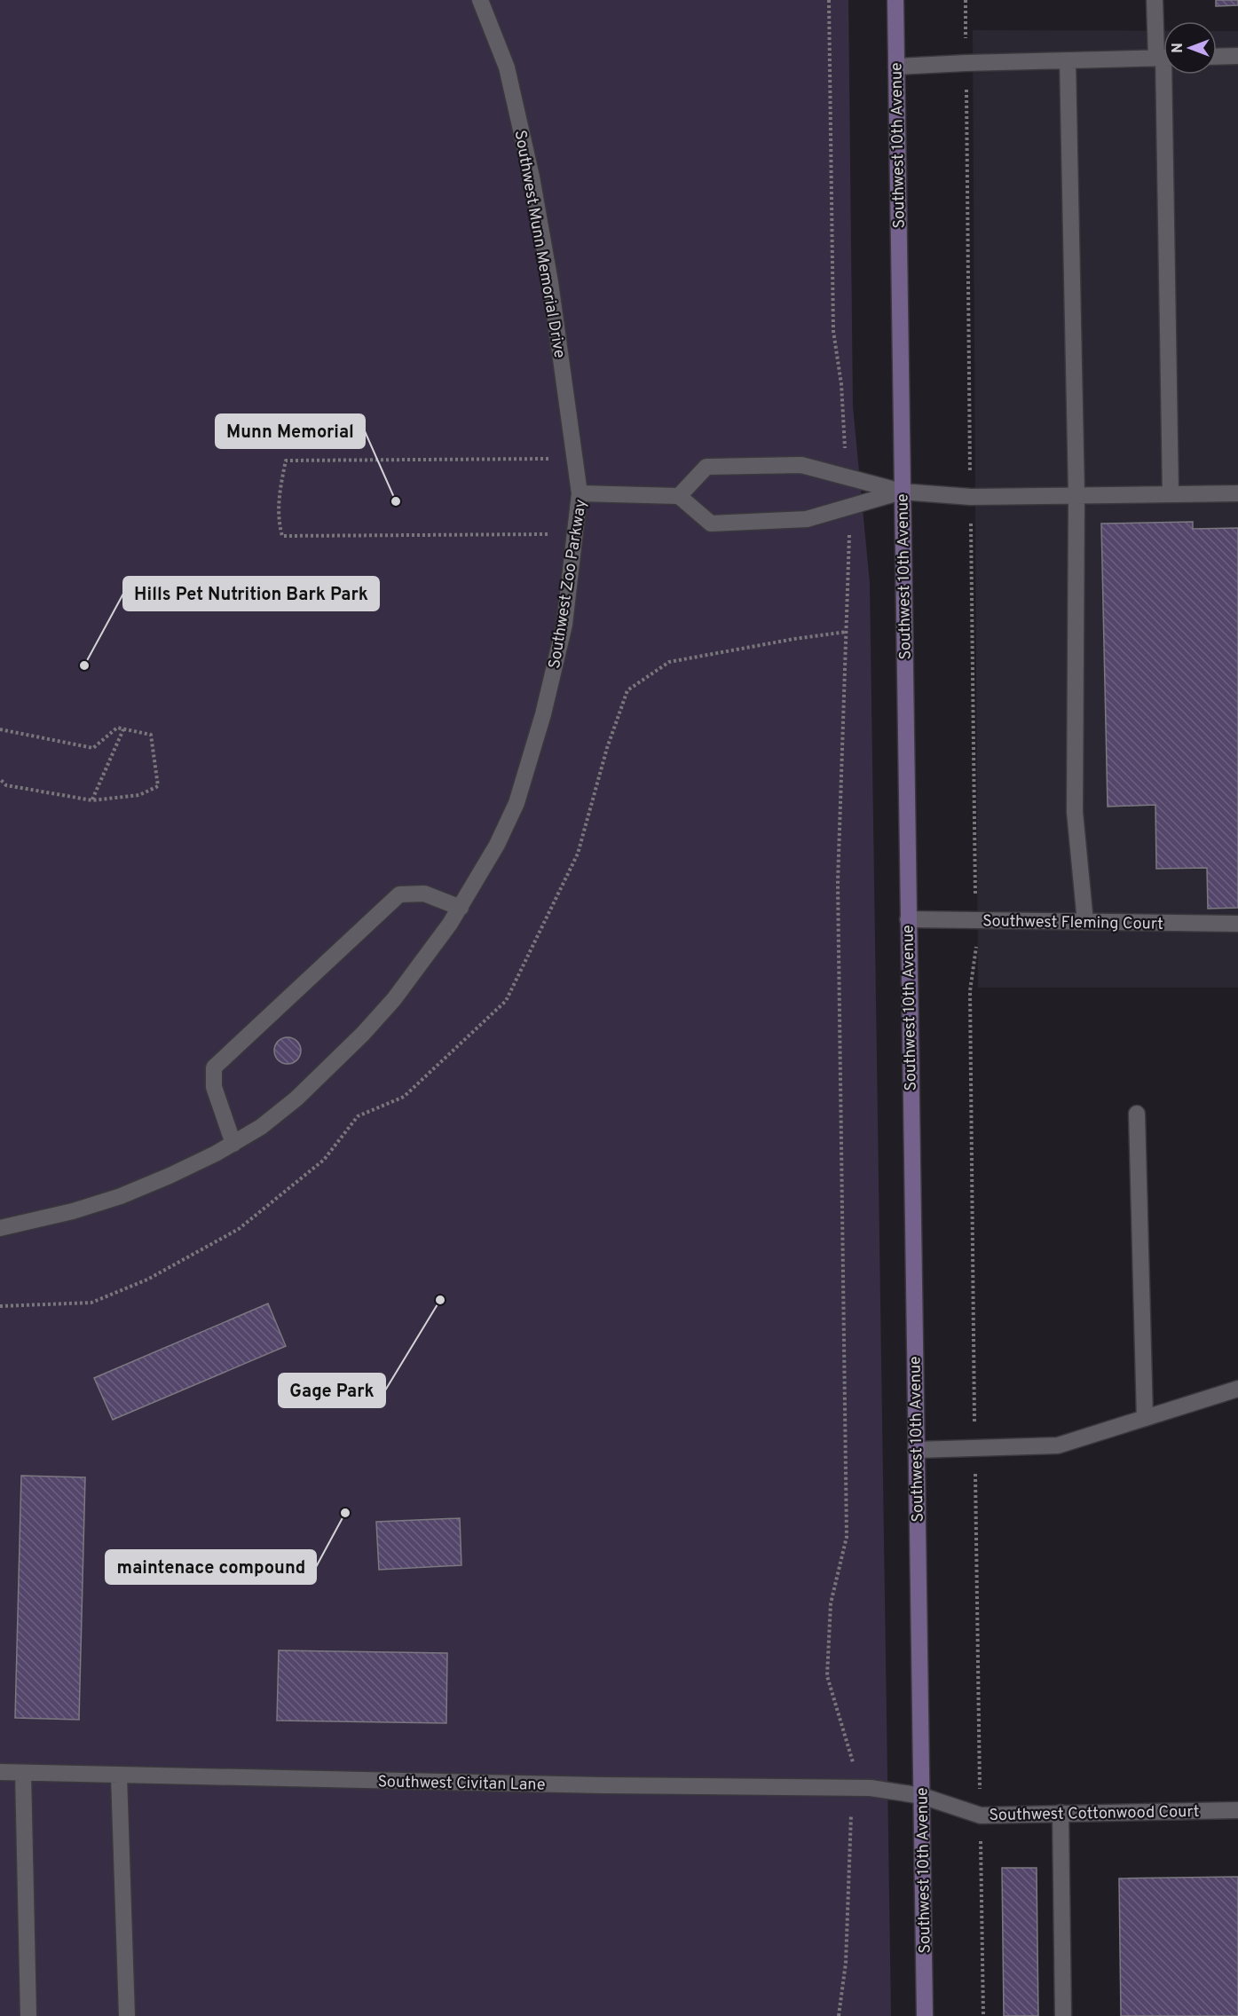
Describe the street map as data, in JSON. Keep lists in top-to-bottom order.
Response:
{
  "streets": {
    "main road": ["Southwest 10th Avenue"],
    "street": [
      "Southwest Munn Memorial Drive",
      "Southwest Zoo Parkway",
      "Southwest Fleming Court",
      "Southwest Civitan Lane",
      "Southwest Cottonwood Court"
    ]
  },
  "crossings": [
    ["Southwest 10th Avenue", "Southwest Fleming Court"],
    ["Southwest 10th Avenue", "Southwest Civitan Lane"],
    ["Southwest 10th Avenue", "Southwest Cottonwood Court"],
    ["Southwest Munn Memorial Drive", "Southwest Zoo Parkway"],
    ["Southwest Civitan Lane", "Southwest Cottonwood Court"]
  ],
  "places": [
    "Munn Memorial",
    "Hills Pet Nutrition Bark Park",
    "Gage Park",
    "maintenace compound"
  ],
  "north": "left"
}
